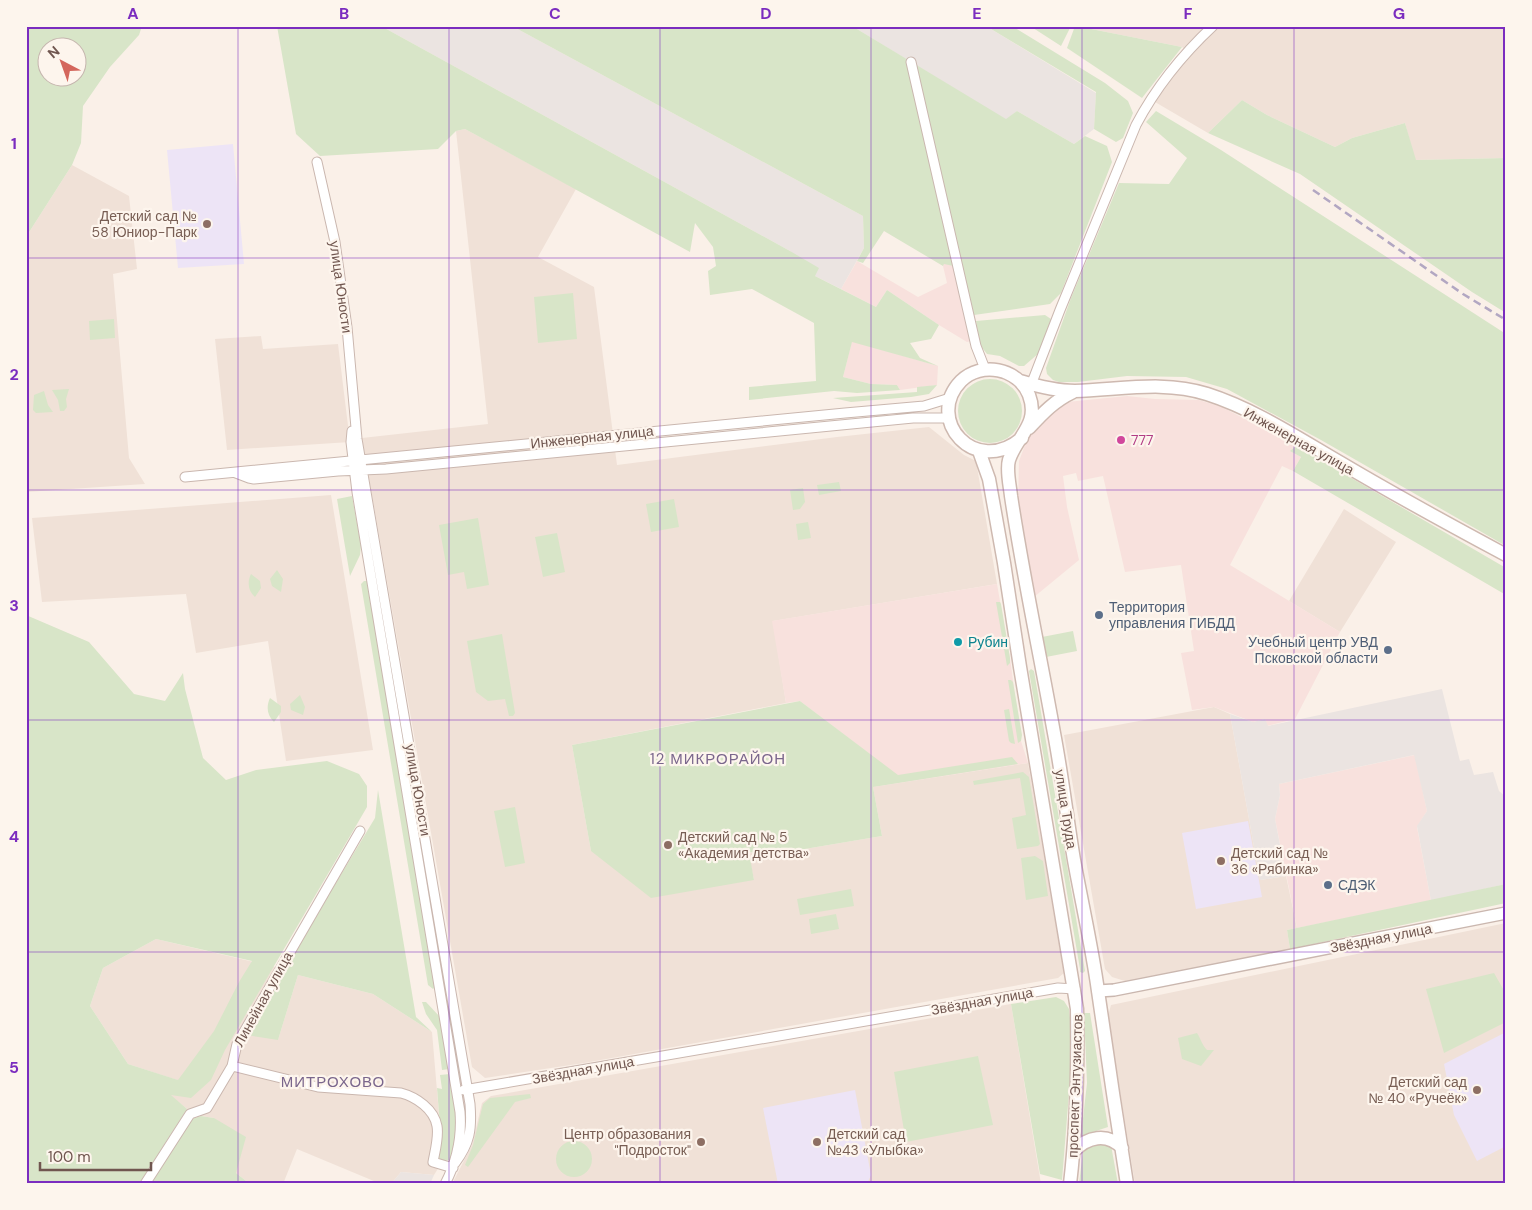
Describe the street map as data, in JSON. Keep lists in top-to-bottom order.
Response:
{
  "streets": {
    "main road": [
      "Инженерная улица",
      "улица Труда",
      "Звёздная улица",
      "проспект Энтузиастов"
    ],
    "street": ["улица Юности", "Линейная улица"]
  },
  "crossings": [
    ["улица Юности", "Инженерная улица"],
    ["улица Юности", "Звёздная улица"],
    ["Инженерная улица", "улица Труда"],
    ["улица Труда", "Звёздная улица"],
    ["улица Труда", "проспект Энтузиастов"],
    ["Звёздная улица", "проспект Энтузиастов"]
  ],
  "districts": ["12 МИКРОРАЙОН", "МИТРОХОВО"],
  "places": [
    "Детский сад № 58 Юниор-Парк",
    "777",
    "Территория управления ГИБДД",
    "Рубин",
    "Учебный центр УВД Псковской области",
    "Детский сад № 5 «Академия детства»",
    "Детский сад № 36 «Рябинка»",
    "СДЭК",
    "Детский сад № 40 «Ручеёк»",
    "Центр образования \"Подросток\"",
    "Детский сад №43 «Улыбка»"
  ],
  "scale_bar": "100 m",
  "north": "top left",
  "grid": {
    "columns": [
      "A",
      "B",
      "C",
      "D",
      "E",
      "F",
      "G"
    ],
    "rows": [
      "1",
      "2",
      "3",
      "4",
      "5"
    ]
  }
}
